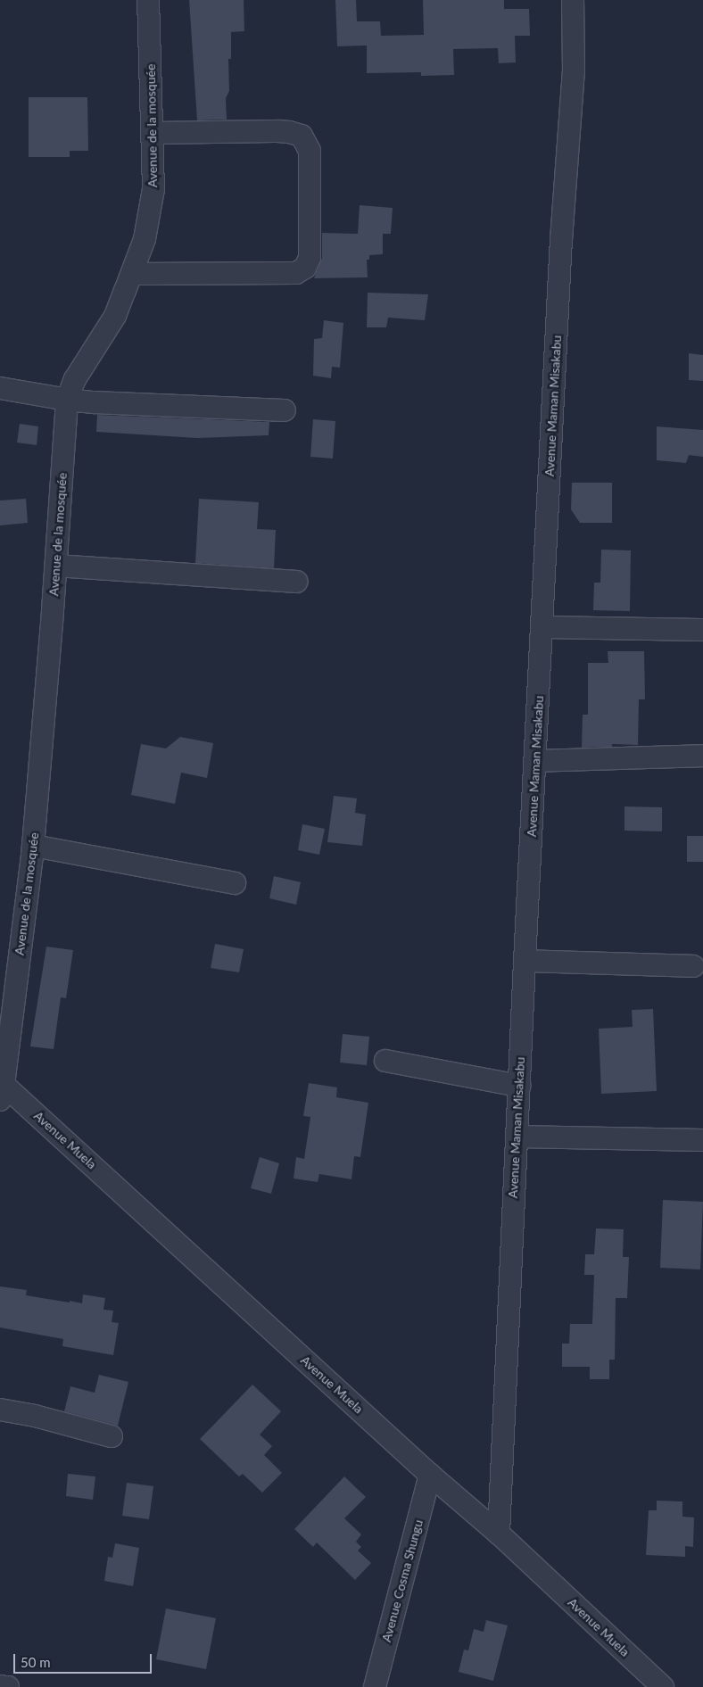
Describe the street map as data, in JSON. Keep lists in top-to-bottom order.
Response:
{
  "streets": {
    "street": [
      "Avenue de la mosquée",
      "Avenue Maman Misakabu",
      "Avenue Muela",
      "Avenue Cosma Shungu"
    ]
  },
  "crossings": [
    ["Avenue de la mosquée", "Avenue Muela"],
    ["Avenue Maman Misakabu", "Avenue Muela"],
    ["Avenue Muela", "Avenue Cosma Shungu"]
  ],
  "scale_bar": "50 m"
}
